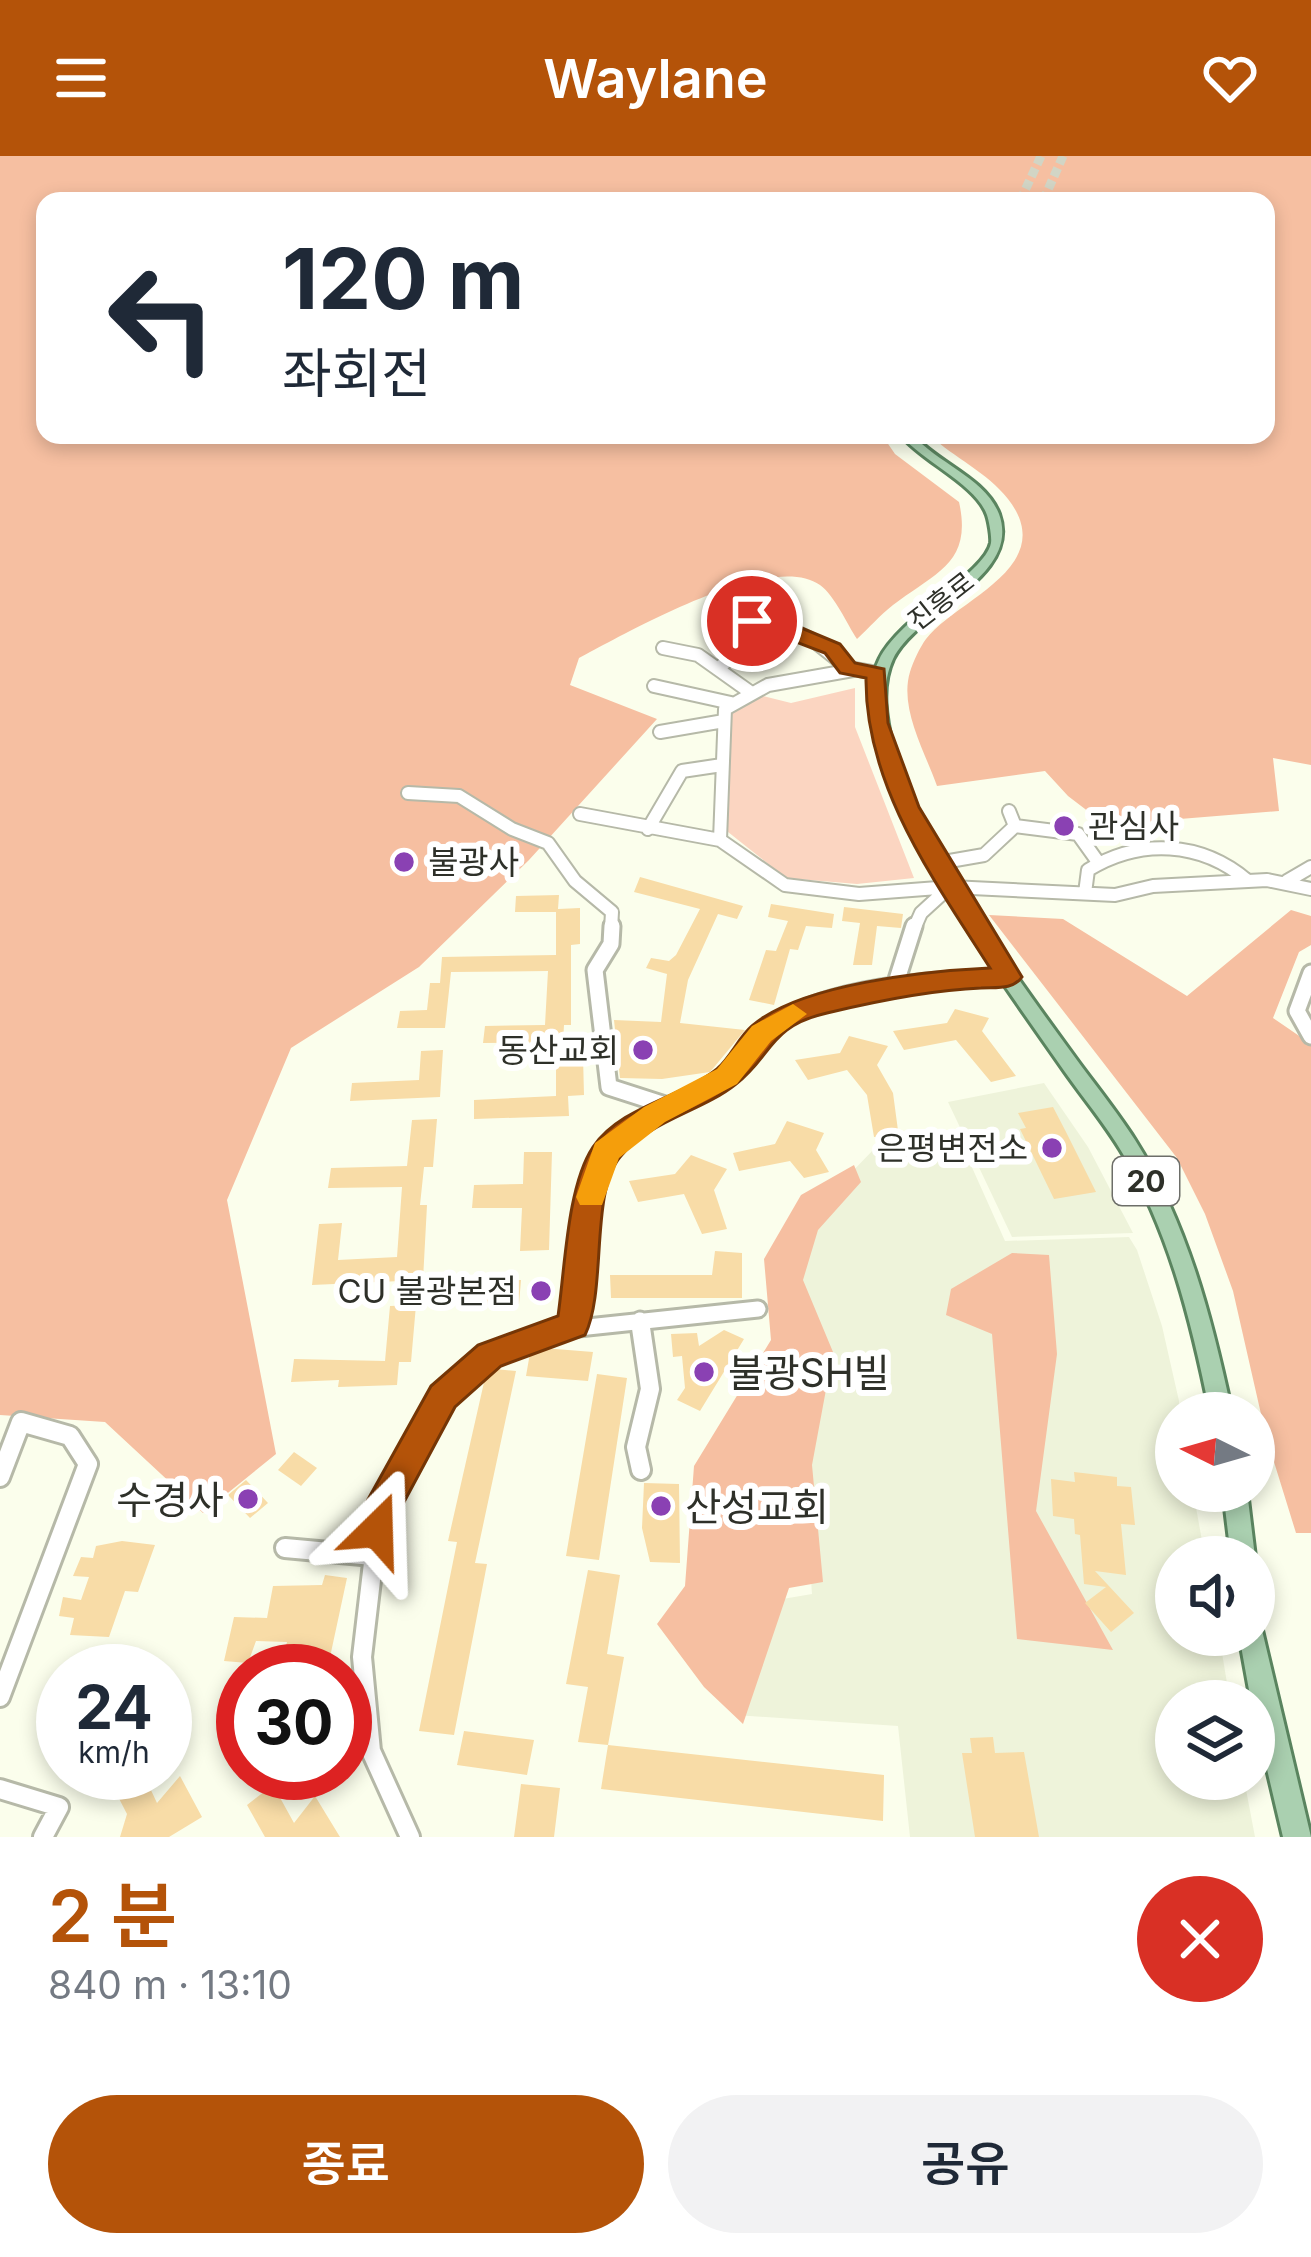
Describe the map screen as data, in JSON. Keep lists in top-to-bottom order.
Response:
{
  "streets": {
    "main road": ["진흥로", "20"]
  },
  "crossings": [
    ["진흥로", "20"]
  ],
  "places": [
    "관심사",
    "불광사",
    "동산교회",
    "은평변전소",
    "CU 불광본점",
    "불광SH빌",
    "수경사",
    "산성교회"
  ],
  "north": "left",
  "page": {
    "header": "Waylane",
    "turn": ["120 m", "좌회전"],
    "speed": "24 km/h",
    "limit": "30",
    "heading": ["2 분", "840 m · 13:10"],
    "buttons": ["종료", "공유"]
  }
}
